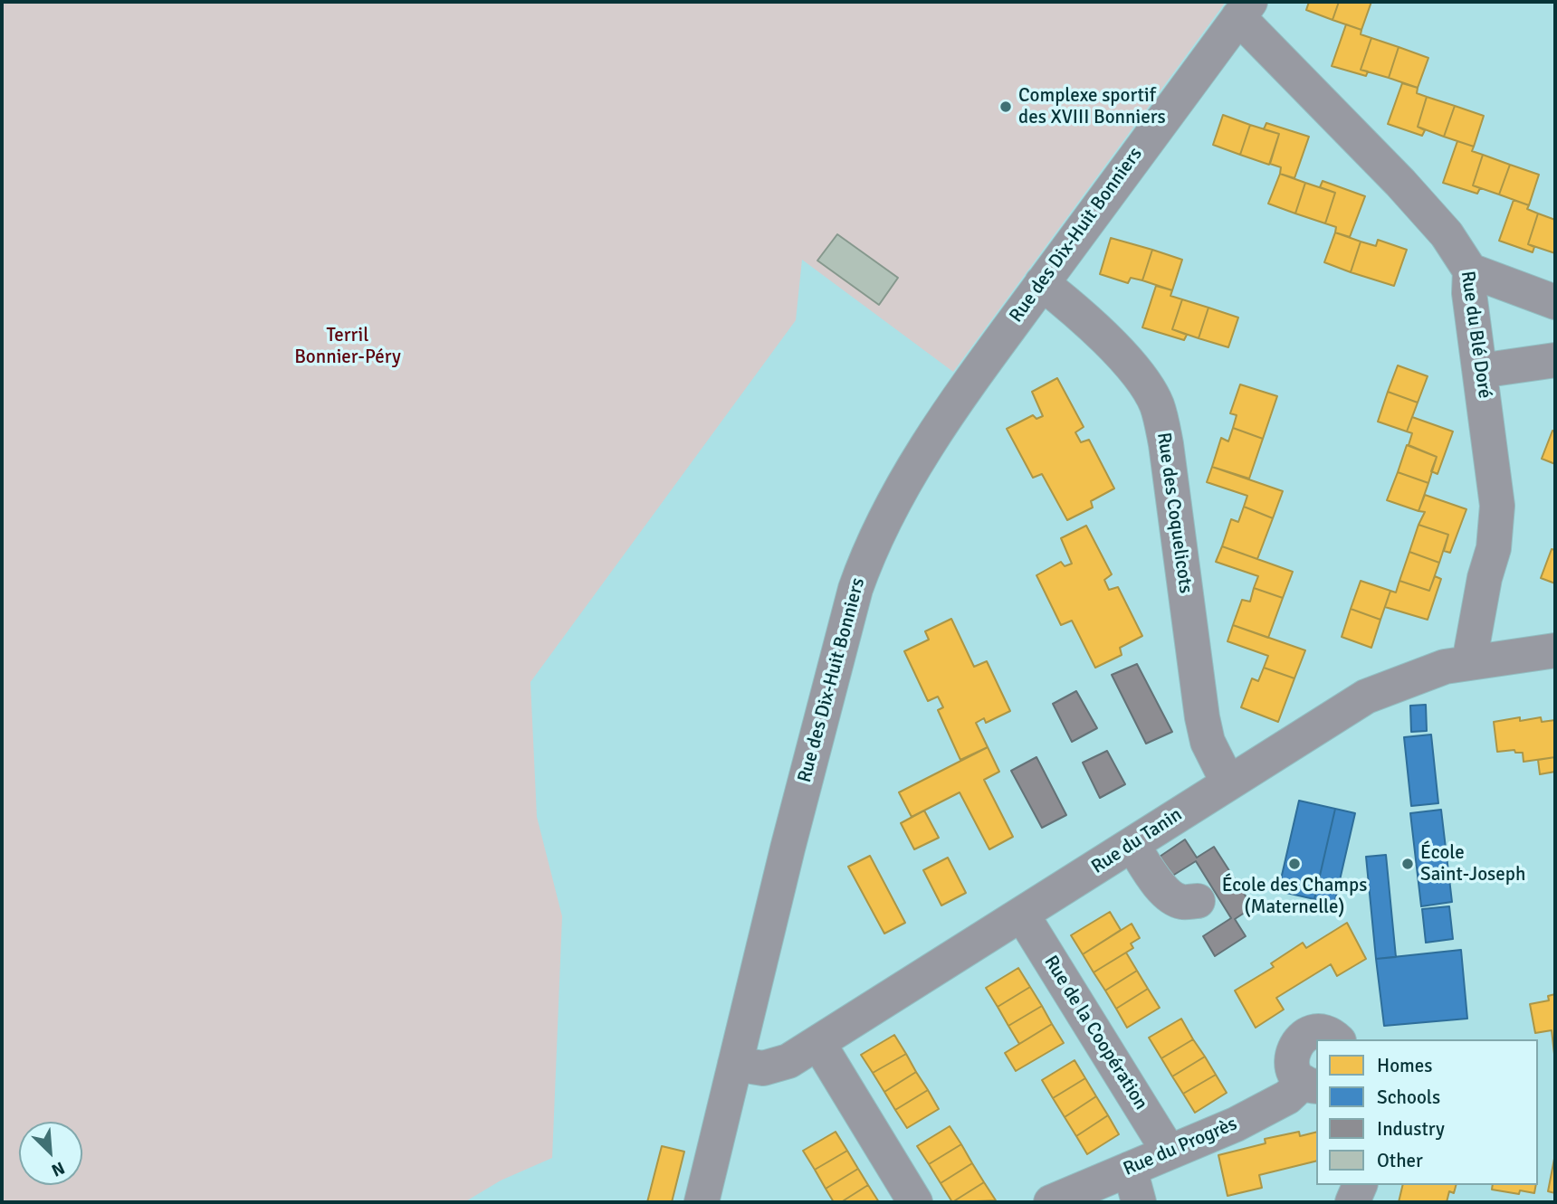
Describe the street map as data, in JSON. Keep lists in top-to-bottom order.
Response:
{
  "streets": {
    "street": [
      "Rue des Dix-Huit Bonniers",
      "Rue du Blé Doré",
      "Rue des Coquelicots",
      "Rue du Tanin",
      "Rue de la Coopération",
      "Rue du Progrès"
    ]
  },
  "crossings": [
    ["Rue des Dix-Huit Bonniers", "Rue du Blé Doré"],
    ["Rue des Dix-Huit Bonniers", "Rue des Coquelicots"],
    ["Rue des Dix-Huit Bonniers", "Rue du Tanin"],
    ["Rue du Blé Doré", "Rue du Tanin"],
    ["Rue des Coquelicots", "Rue du Tanin"],
    ["Rue du Tanin", "Rue de la Coopération"],
    ["Rue de la Coopération", "Rue du Progrès"]
  ],
  "parks": ["Terril Bonnier-Péry"],
  "places": ["Complexe sportif des XVIII Bonniers", "École des Champs (Maternelle)", "École Saint-Joseph"],
  "legend": [
    "Homes",
    "Schools",
    "Industry",
    "Other"
  ],
  "north": "bottom right"
}
